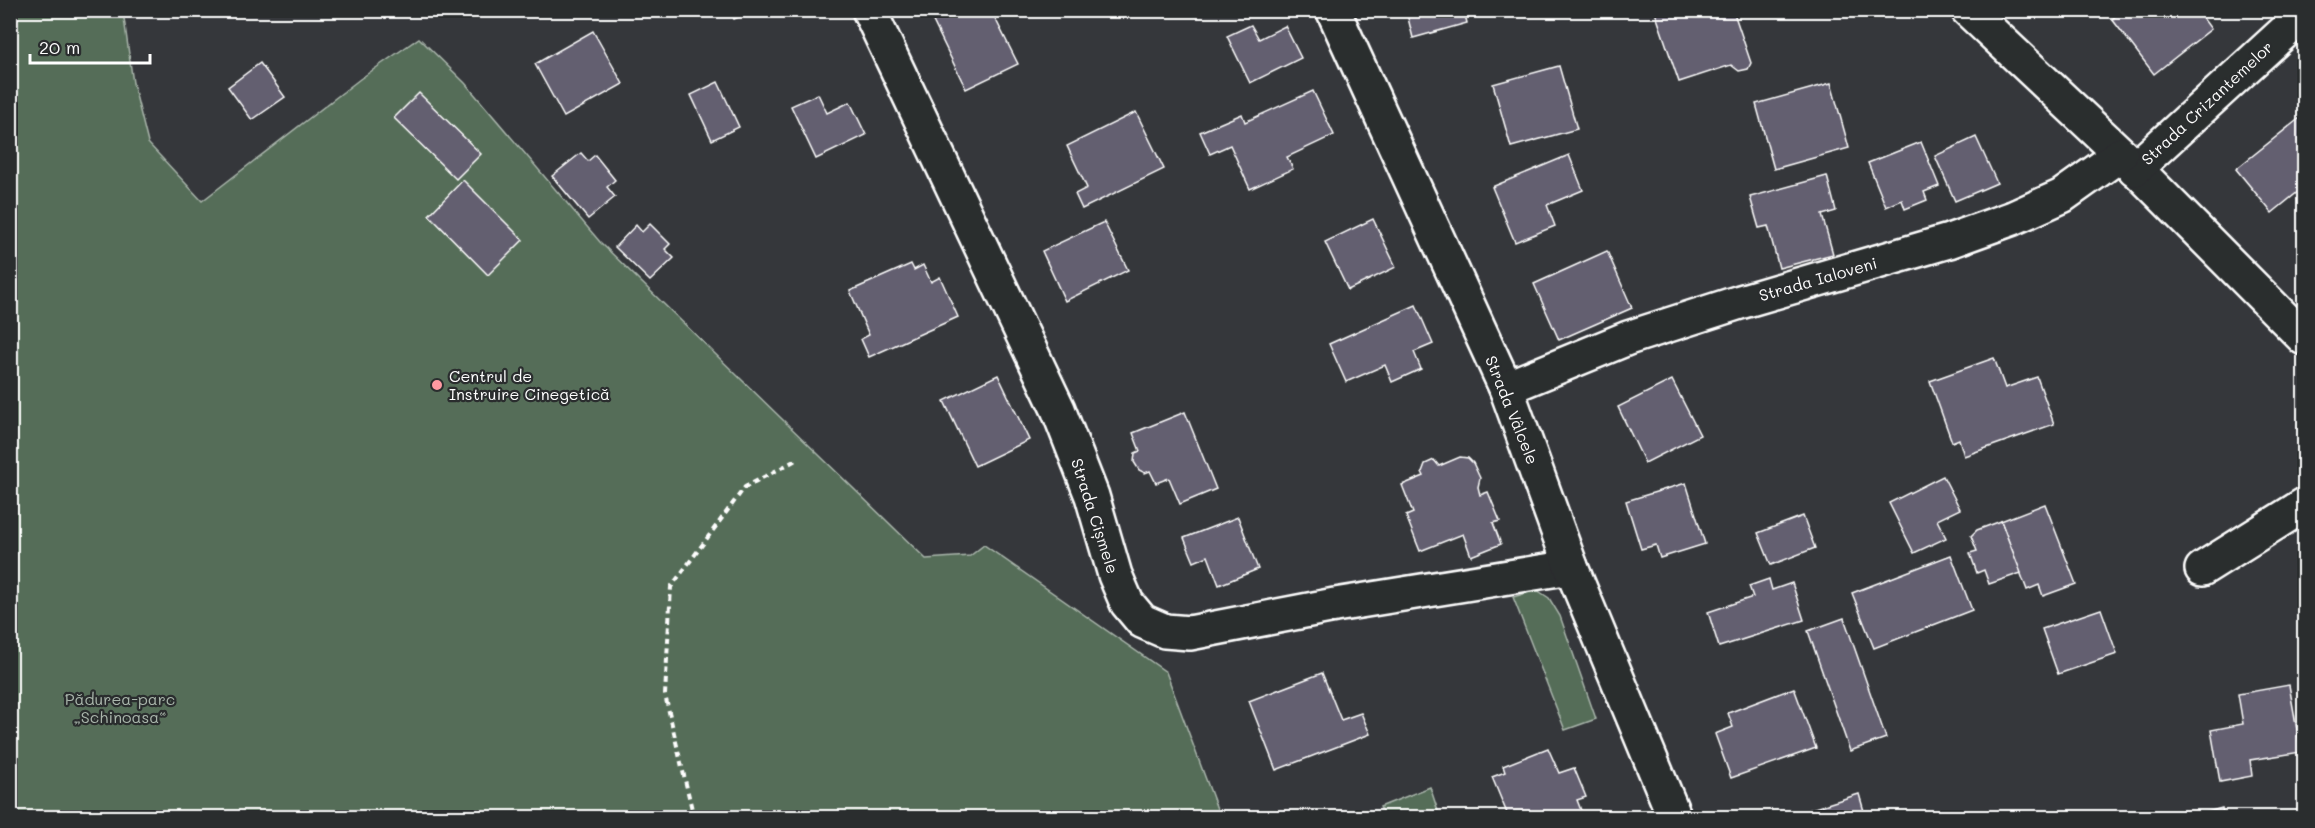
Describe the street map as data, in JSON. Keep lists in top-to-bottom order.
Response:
{
  "streets": {
    "street": [
      "Strada Crizantemelor",
      "Strada Ialoveni",
      "Strada Vâlcele",
      "Strada Cișmele"
    ]
  },
  "crossings": [
    ["Strada Crizantemelor", "Strada Ialoveni"],
    ["Strada Ialoveni", "Strada Vâlcele"],
    ["Strada Vâlcele", "Strada Cișmele"]
  ],
  "parks": ["Pădurea-parc „Schinoasa“"],
  "places": ["Centrul de Instruire Cinegetică"],
  "scale_bar": "20 m"
}
